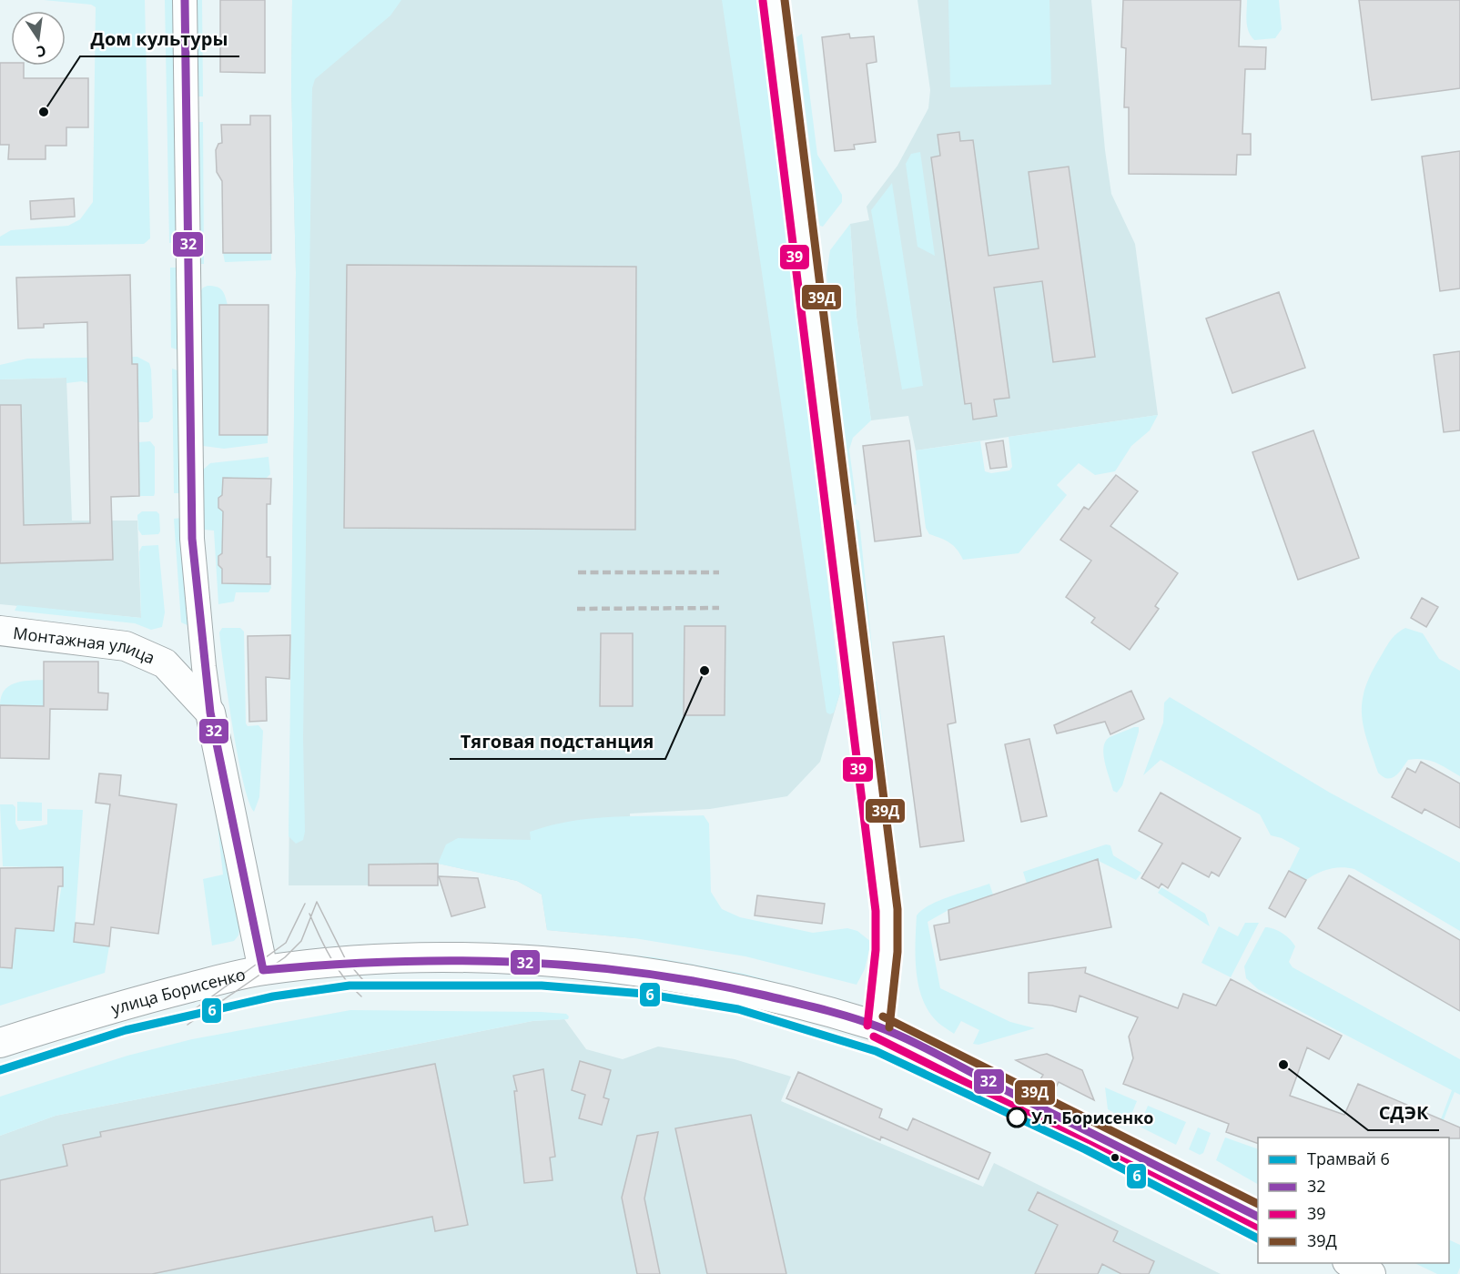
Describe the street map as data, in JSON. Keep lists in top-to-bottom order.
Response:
{
  "streets": {
    "main road": ["Монтажная улица", "улица Борисенко"]
  },
  "crossings": [
    ["Монтажная улица", "улица Борисенко"]
  ],
  "places": [
    "Дом культуры",
    "Тяговая подстанция",
    "СДЭК",
    "Ул. Борисенко"
  ],
  "lines": [
    "transit line 32",
    "transit line 39Д",
    "transit line 39",
    "tram line 6"
  ],
  "legend": [
    "Трамвай 6",
    "32",
    "39",
    "39Д"
  ],
  "north": "bottom"
}
